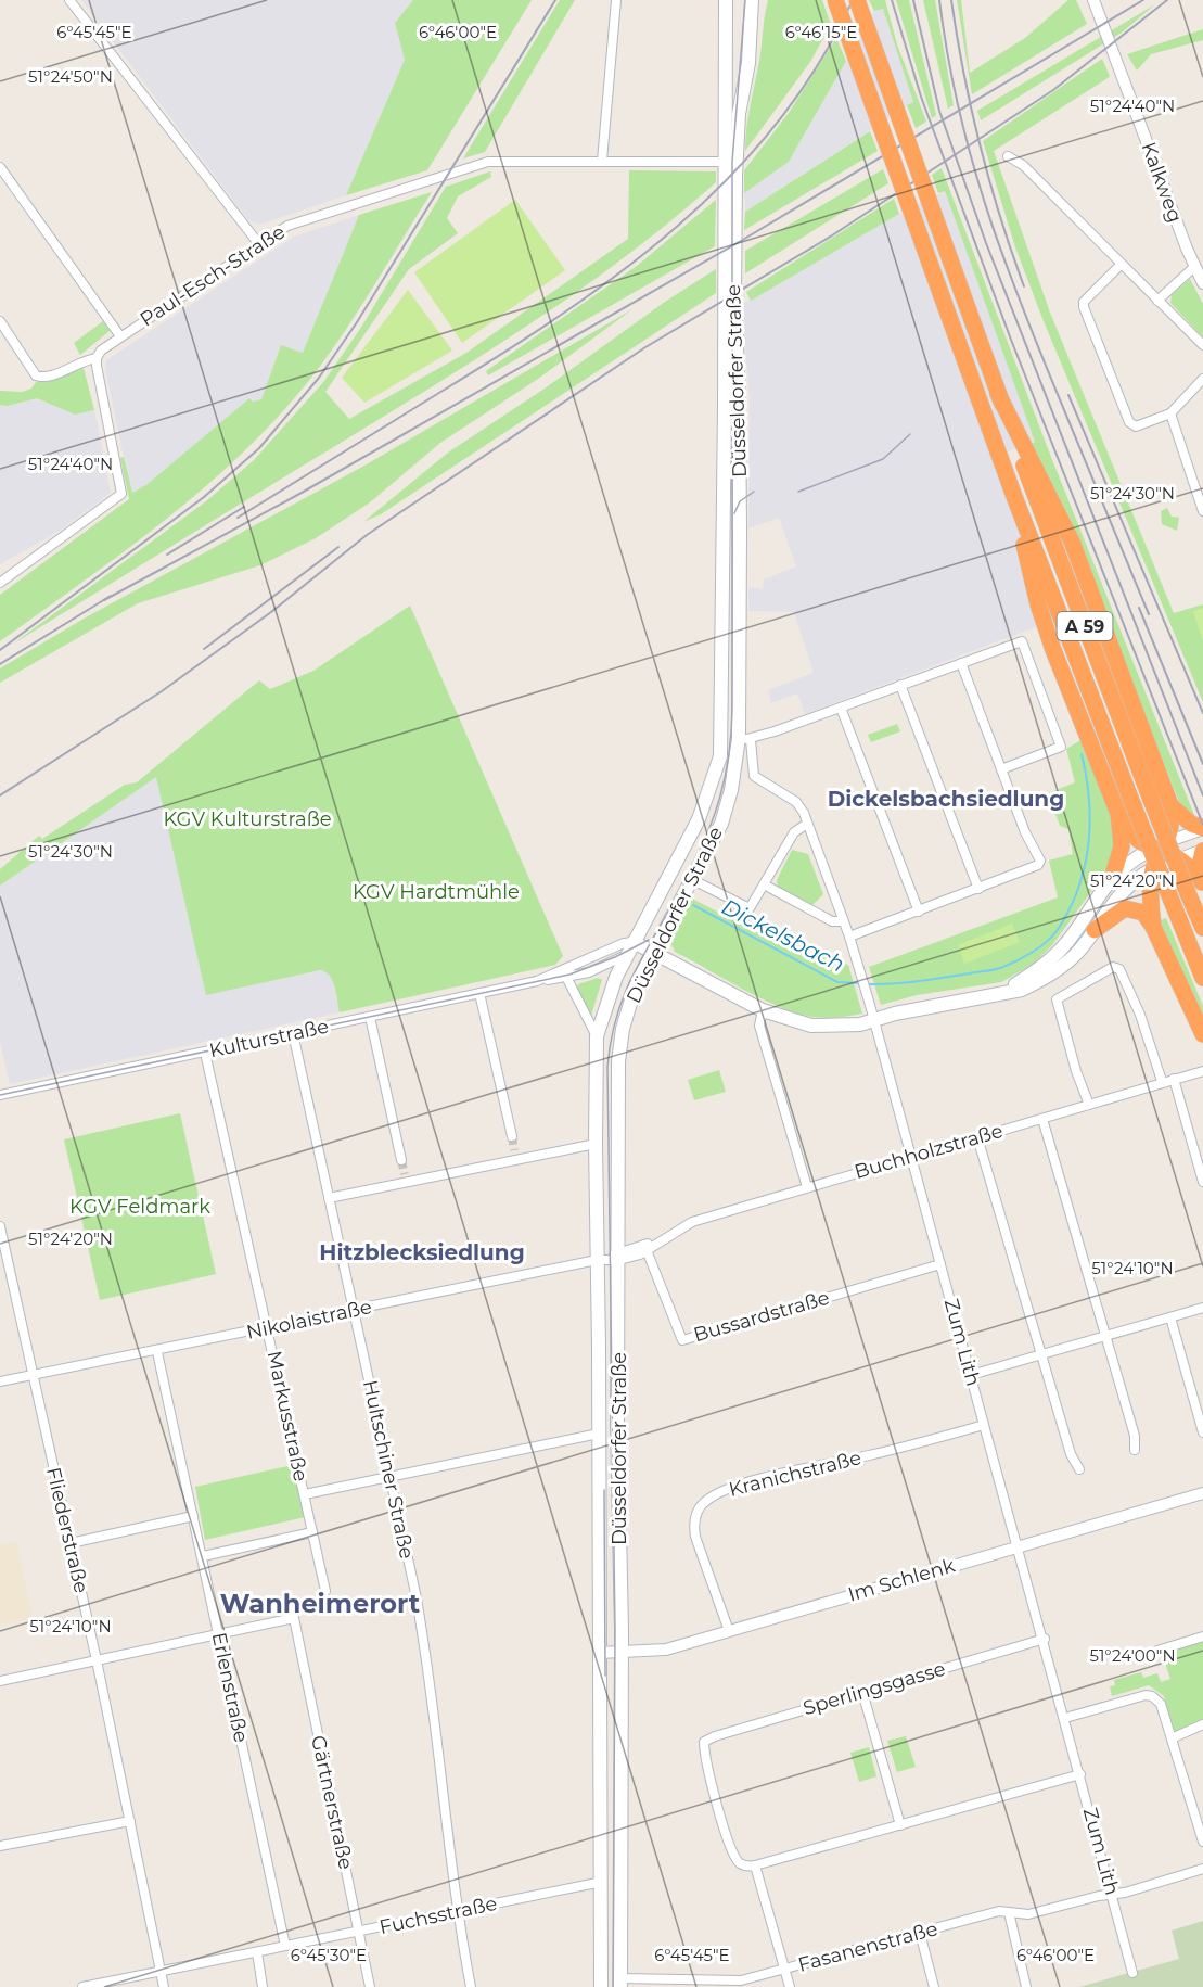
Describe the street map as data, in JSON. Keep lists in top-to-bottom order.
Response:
{
  "streets": {
    "highway": ["A 59"],
    "main road": ["Düsseldorfer Straße"],
    "street": [
      "Kalkweg",
      "Paul-Esch-Straße",
      "Kulturstraße",
      "Buchholzstraße",
      "Bussardstraße",
      "Nikolaistraße",
      "Zum Lith",
      "Markusstraße",
      "Hultschiner Straße",
      "Kranichstraße",
      "Fliederstraße",
      "Im Schlenk",
      "Erlenstraße",
      "Sperlingsgasse",
      "Gärtnerstraße",
      "Fuchsstraße",
      "Fasanenstraße"
    ]
  },
  "crossings": [
    ["Paul-Esch-Straße", "Düsseldorfer Straße"],
    ["Düsseldorfer Straße", "Kulturstraße"],
    ["Düsseldorfer Straße", "Buchholzstraße"],
    ["Düsseldorfer Straße", "Nikolaistraße"],
    ["Düsseldorfer Straße", "Zum Lith"],
    ["Düsseldorfer Straße", "Im Schlenk"],
    ["Düsseldorfer Straße", "Fuchsstraße"],
    ["Düsseldorfer Straße", "Fasanenstraße"],
    ["Kulturstraße", "Markusstraße"],
    ["Kulturstraße", "Hultschiner Straße"],
    ["Buchholzstraße", "Bussardstraße"],
    ["Buchholzstraße", "Nikolaistraße"],
    ["Buchholzstraße", "Zum Lith"],
    ["Bussardstraße", "Zum Lith"],
    ["Nikolaistraße", "Markusstraße"],
    ["Nikolaistraße", "Hultschiner Straße"],
    ["Nikolaistraße", "Fliederstraße"],
    ["Nikolaistraße", "Erlenstraße"],
    ["Zum Lith", "Kranichstraße"],
    ["Zum Lith", "Im Schlenk"],
    ["Zum Lith", "Sperlingsgasse"],
    ["Zum Lith", "Fasanenstraße"],
    ["Hultschiner Straße", "Fuchsstraße"],
    ["Kranichstraße", "Im Schlenk"],
    ["Fliederstraße", "Fuchsstraße"],
    ["Erlenstraße", "Gärtnerstraße"],
    ["Erlenstraße", "Fuchsstraße"],
    ["Gärtnerstraße", "Fuchsstraße"]
  ],
  "districts": ["Dickelsbachsiedlung", "Hitzblecksiedlung", "Wanheimerort"],
  "water": ["Dickelsbach"],
  "parks": ["KGV Kulturstraße", "KGV Hardtmühle", "KGV Feldmark"],
  "coordinates": [
    "6°45'45\"E",
    "6°46'00\"E",
    "6°46'15\"E",
    "51°24'50\"N",
    "51°24'40\"N",
    "51°24'30\"N",
    "51°24'20\"N",
    "51°24'10\"N",
    "51°24'00\"N",
    "6°45'30\"E"
  ]
}
